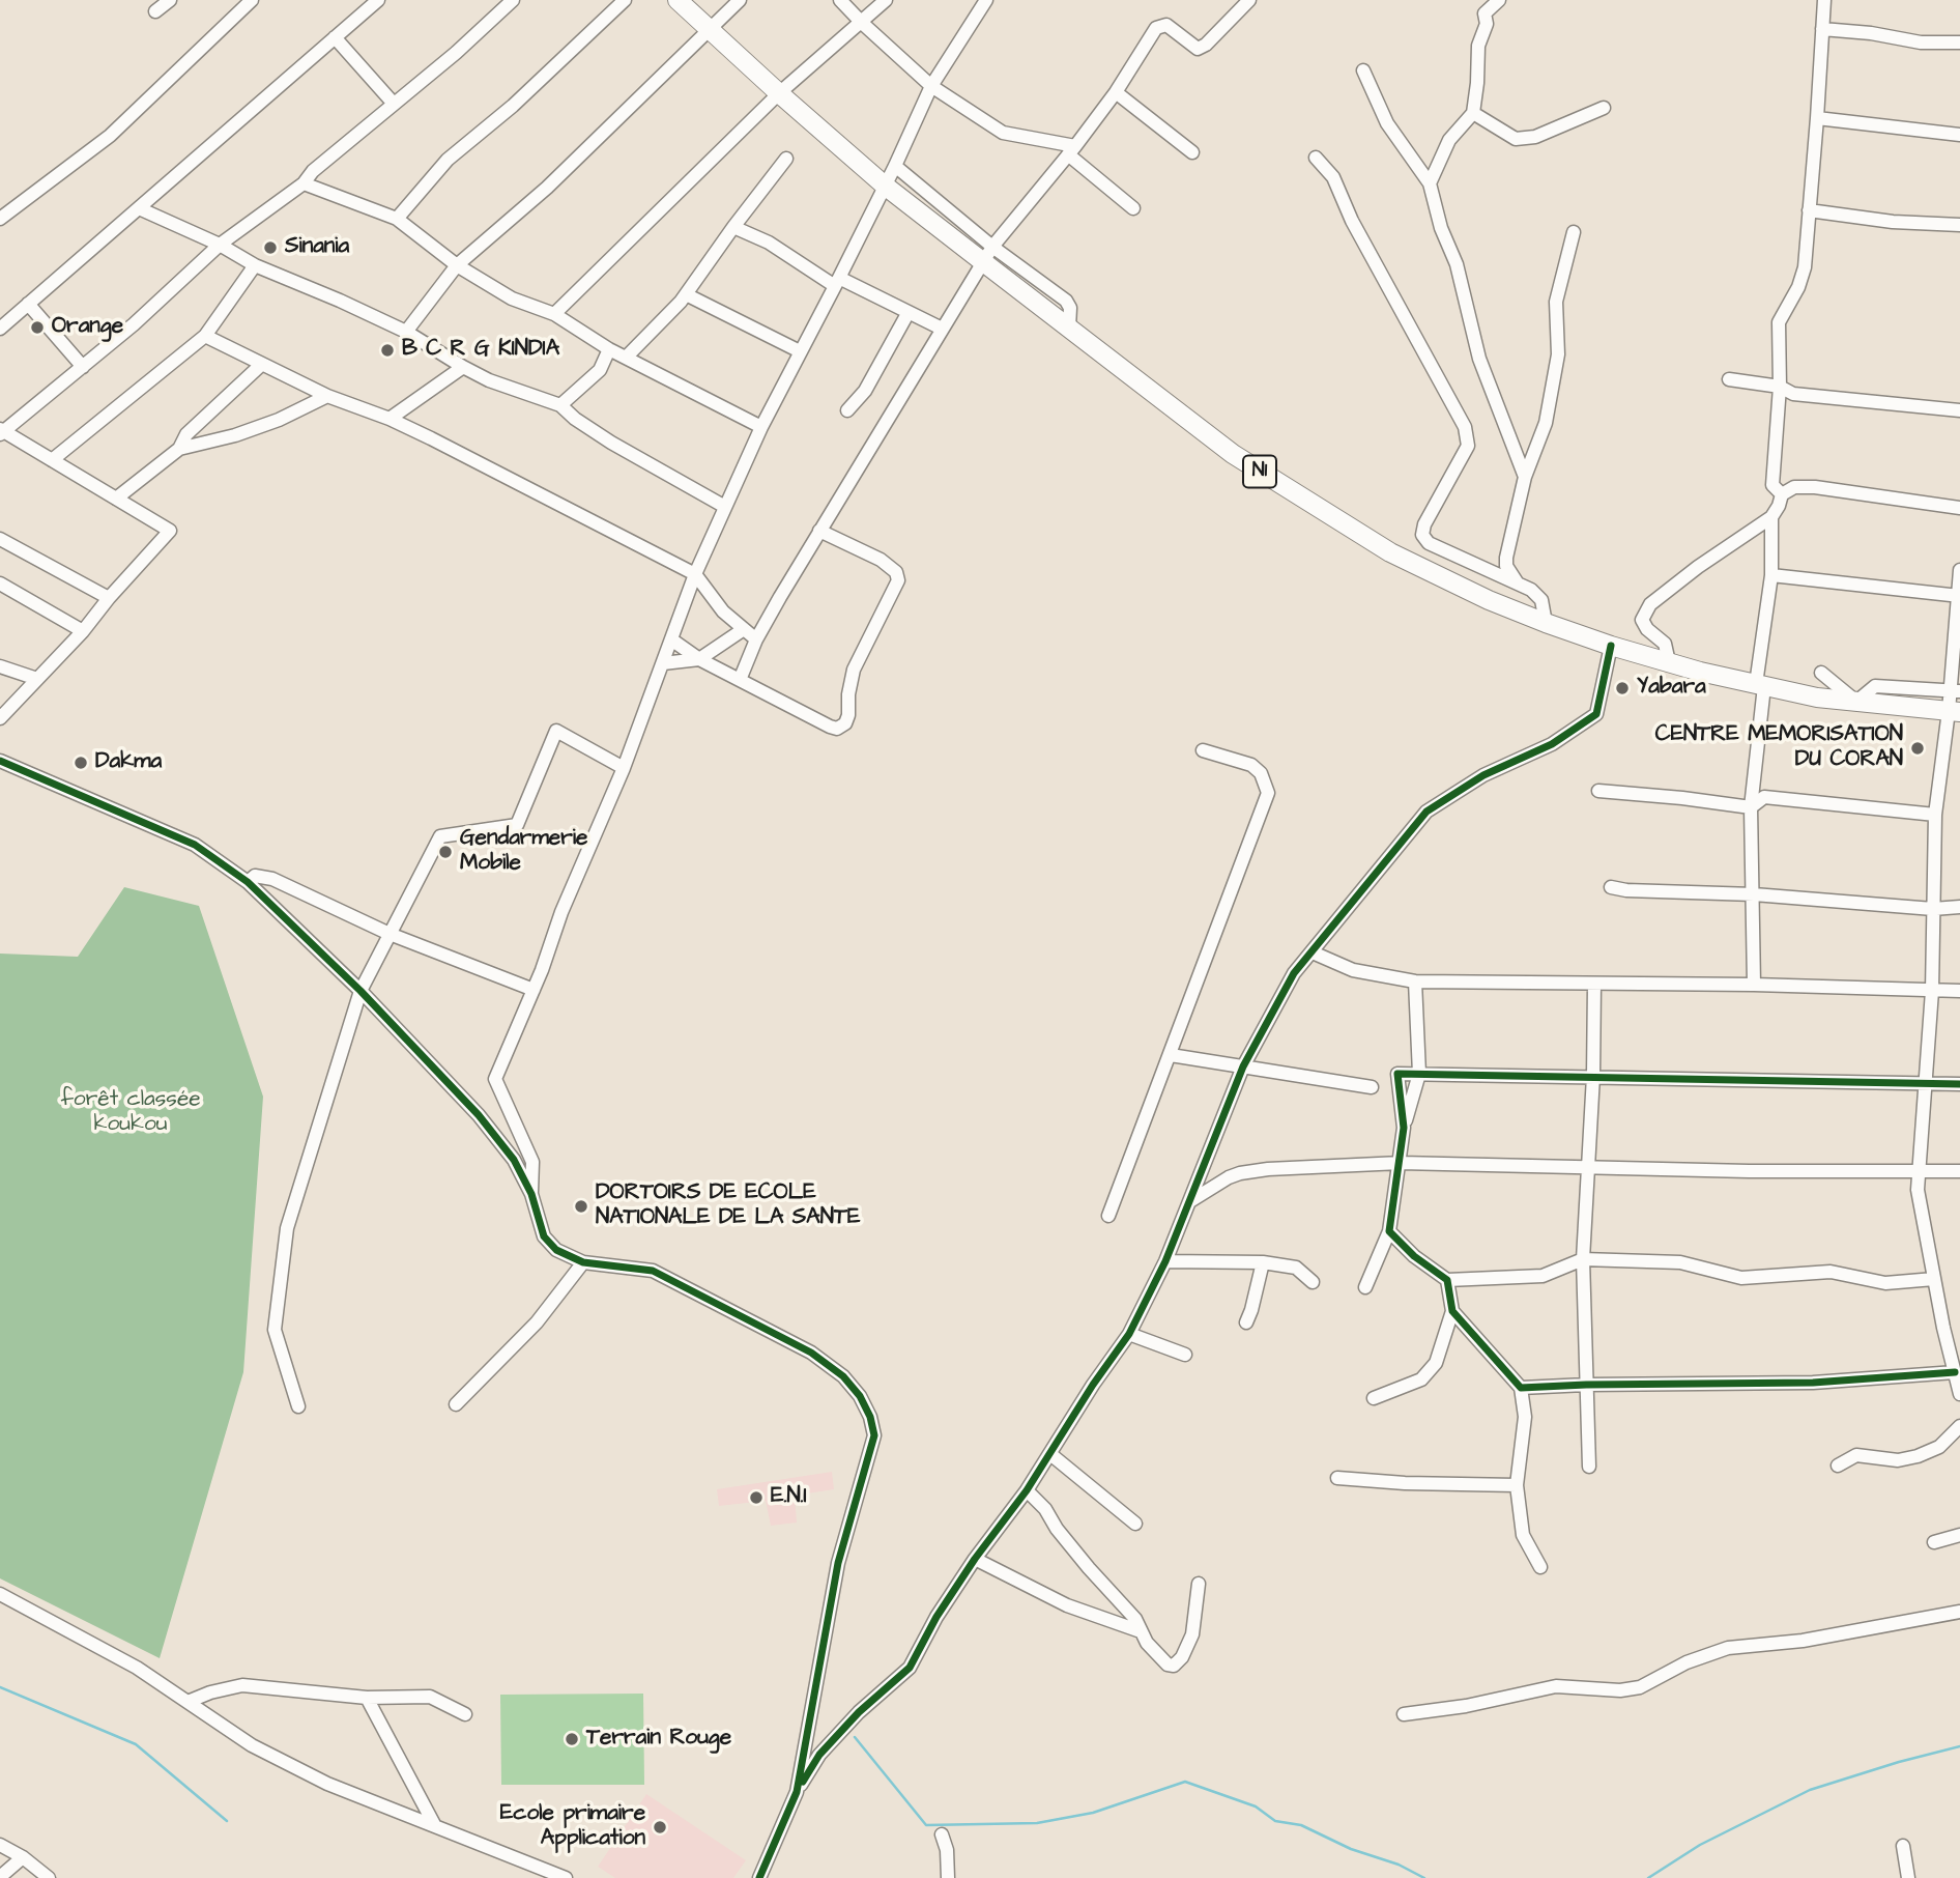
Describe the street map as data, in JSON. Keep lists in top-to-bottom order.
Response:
{
  "streets": {
    "highway": ["N1"]
  },
  "parks": ["forêt classée koukou"],
  "places": [
    "Sinania",
    "Orange",
    "B C R G KINDIA",
    "Yabara",
    "CENTRE MEMORISATION DU CORAN",
    "Dakma",
    "Gendarmerie Mobile",
    "DORTOIRS DE ECOLE NATIONALE DE LA SANTE",
    "E.N.I",
    "Terrain Rouge",
    "Ecole primaire Application"
  ]
}
